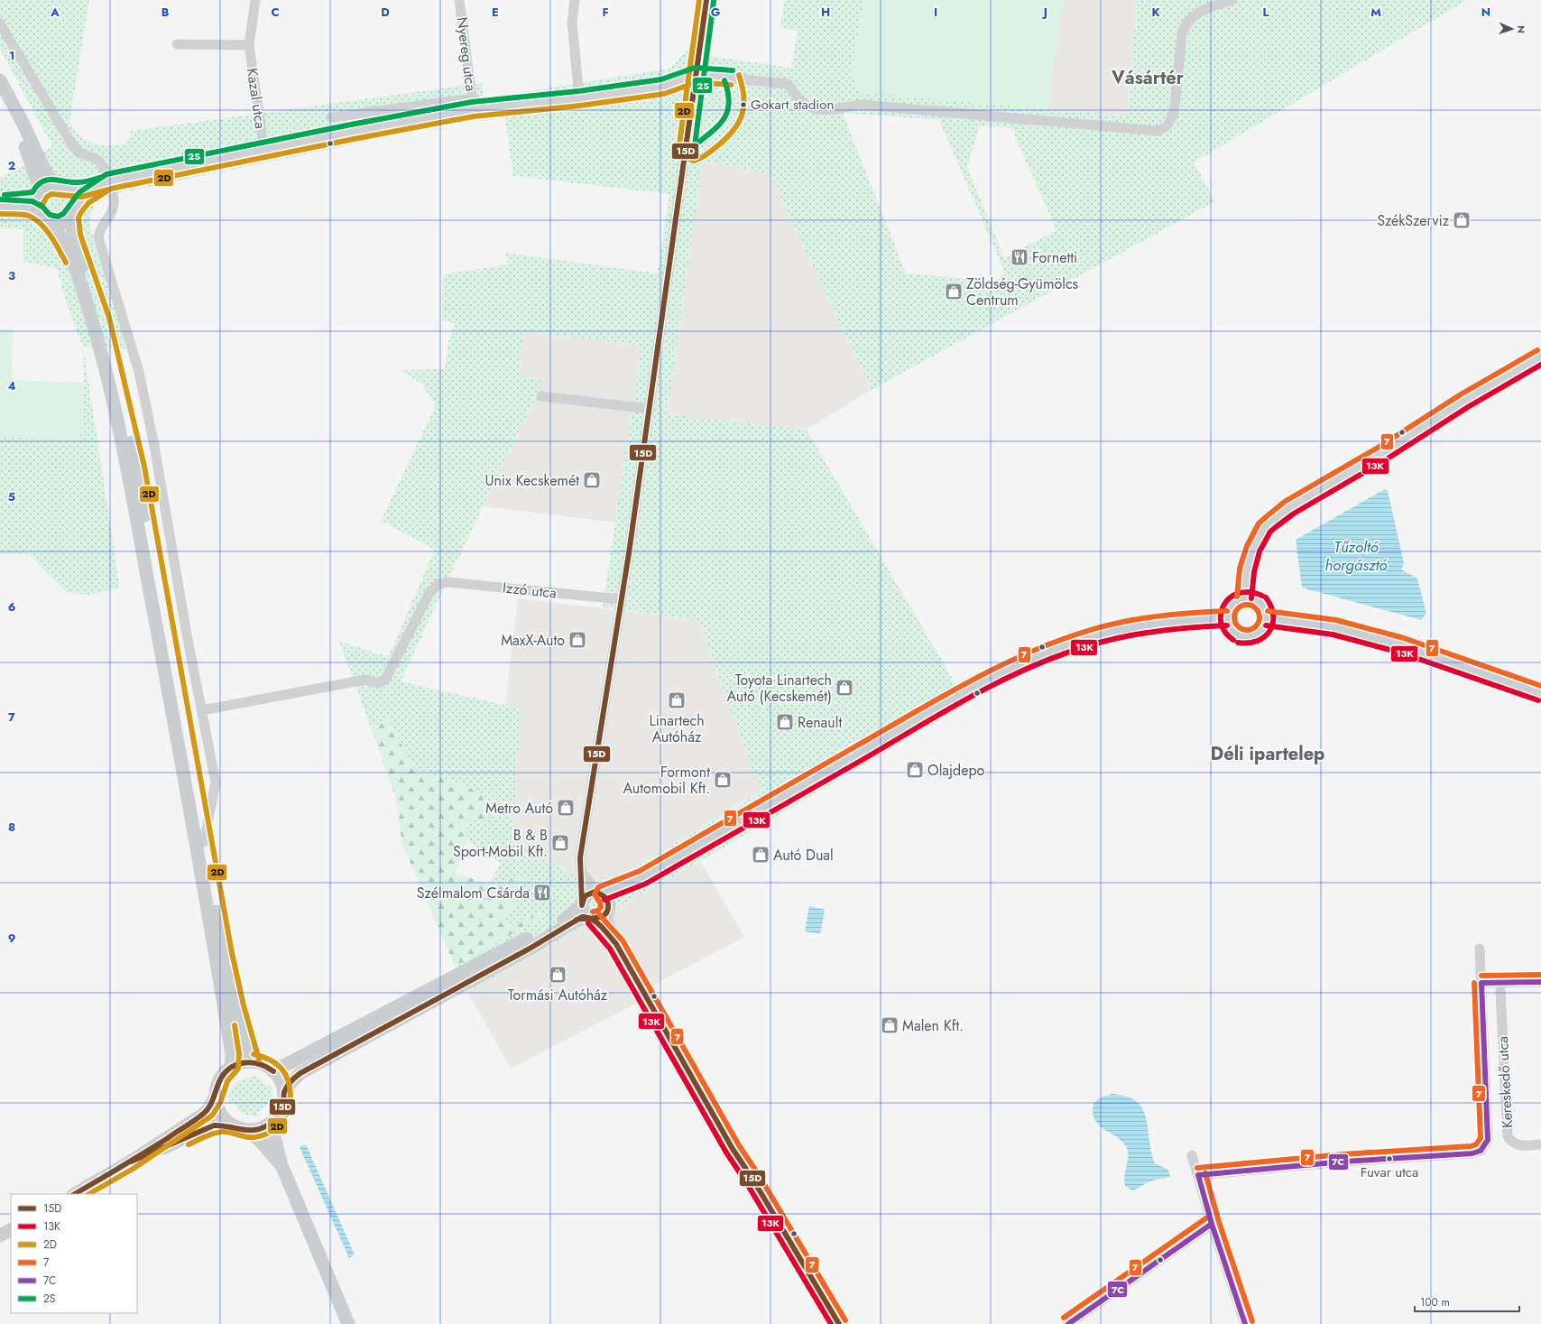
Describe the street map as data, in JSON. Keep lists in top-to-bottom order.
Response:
{
  "streets": {
    "street": [
      "Nyereg utca",
      "Kazal utca",
      "Izzó utca",
      "Kereskedő utca"
    ]
  },
  "districts": ["Vásártér", "Déli ipartelep"],
  "water": ["Tűzoltó horgásztó"],
  "places": {
    "other": ["Gokart stadion", "Fuvar utca"],
    "shop": [
      "SzékSzerviz",
      "Zöldség-Gyümölcs Centrum",
      "Unix Kecskemét",
      "MaxX-Auto",
      "Toyota Linartech Autó (Kecskemét)",
      "Linartech Autóház",
      "Renault",
      "Olajdepo",
      "Formont Automobil Kft.",
      "Metro Autó",
      "B & B Sport-Mobil Kft.",
      "Autó Dual",
      "Tormási Autóház",
      "Malen Kft."
    ],
    "restaurant": ["Fornetti", "Szélmalom Csárda"]
  },
  "lines": [
    "transit line 15D",
    "transit line 2D",
    "transit line 2S",
    "transit line 7",
    "transit line 13K",
    "transit line 7C"
  ],
  "legend": [
    "15D",
    "13K",
    "2D",
    "7",
    "7C",
    "2S"
  ],
  "scale_bar": "100 m",
  "north": "right",
  "grid": {
    "columns": [
      "A",
      "B",
      "C",
      "D",
      "E",
      "F",
      "G",
      "H",
      "I",
      "J",
      "K",
      "L",
      "M",
      "N"
    ],
    "rows": [
      "1",
      "2",
      "3",
      "4",
      "5",
      "6",
      "7",
      "8",
      "9"
    ]
  }
}
